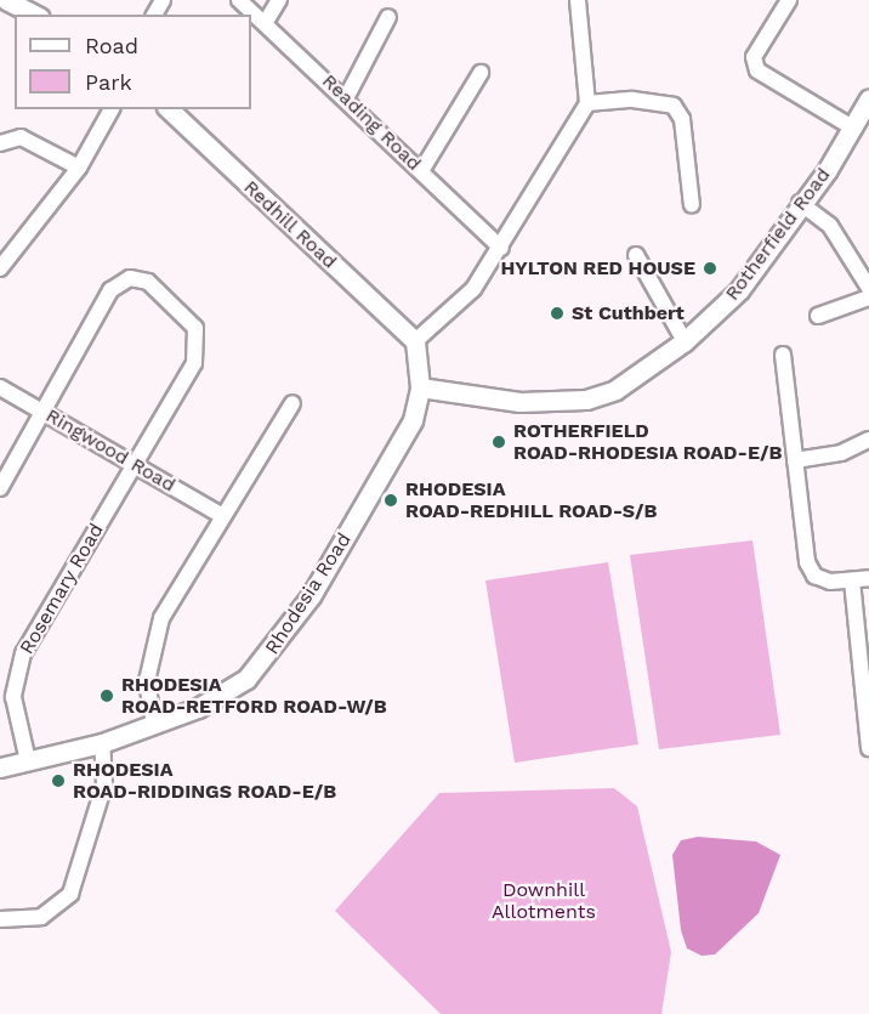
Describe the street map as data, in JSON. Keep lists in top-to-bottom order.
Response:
{
  "streets": {
    "street": [
      "Reading Road",
      "Redhill Road",
      "Rotherfield Road",
      "Ringwood Road",
      "Rosemary Road",
      "Rhodesia Road"
    ]
  },
  "crossings": [
    ["Redhill Road", "Rhodesia Road"],
    ["Rotherfield Road", "Rhodesia Road"],
    ["Ringwood Road", "Rosemary Road"],
    ["Rosemary Road", "Rhodesia Road"]
  ],
  "parks": ["Downhill Allotments"],
  "places": [
    "HYLTON RED HOUSE",
    "St Cuthbert",
    "ROTHERFIELD ROAD-RHODESIA ROAD-E/B",
    "RHODESIA ROAD-REDHILL ROAD-S/B",
    "RHODESIA ROAD-RETFORD ROAD-W/B",
    "RHODESIA ROAD-RIDDINGS ROAD-E/B"
  ],
  "legend": ["Road", "Park"]
}
